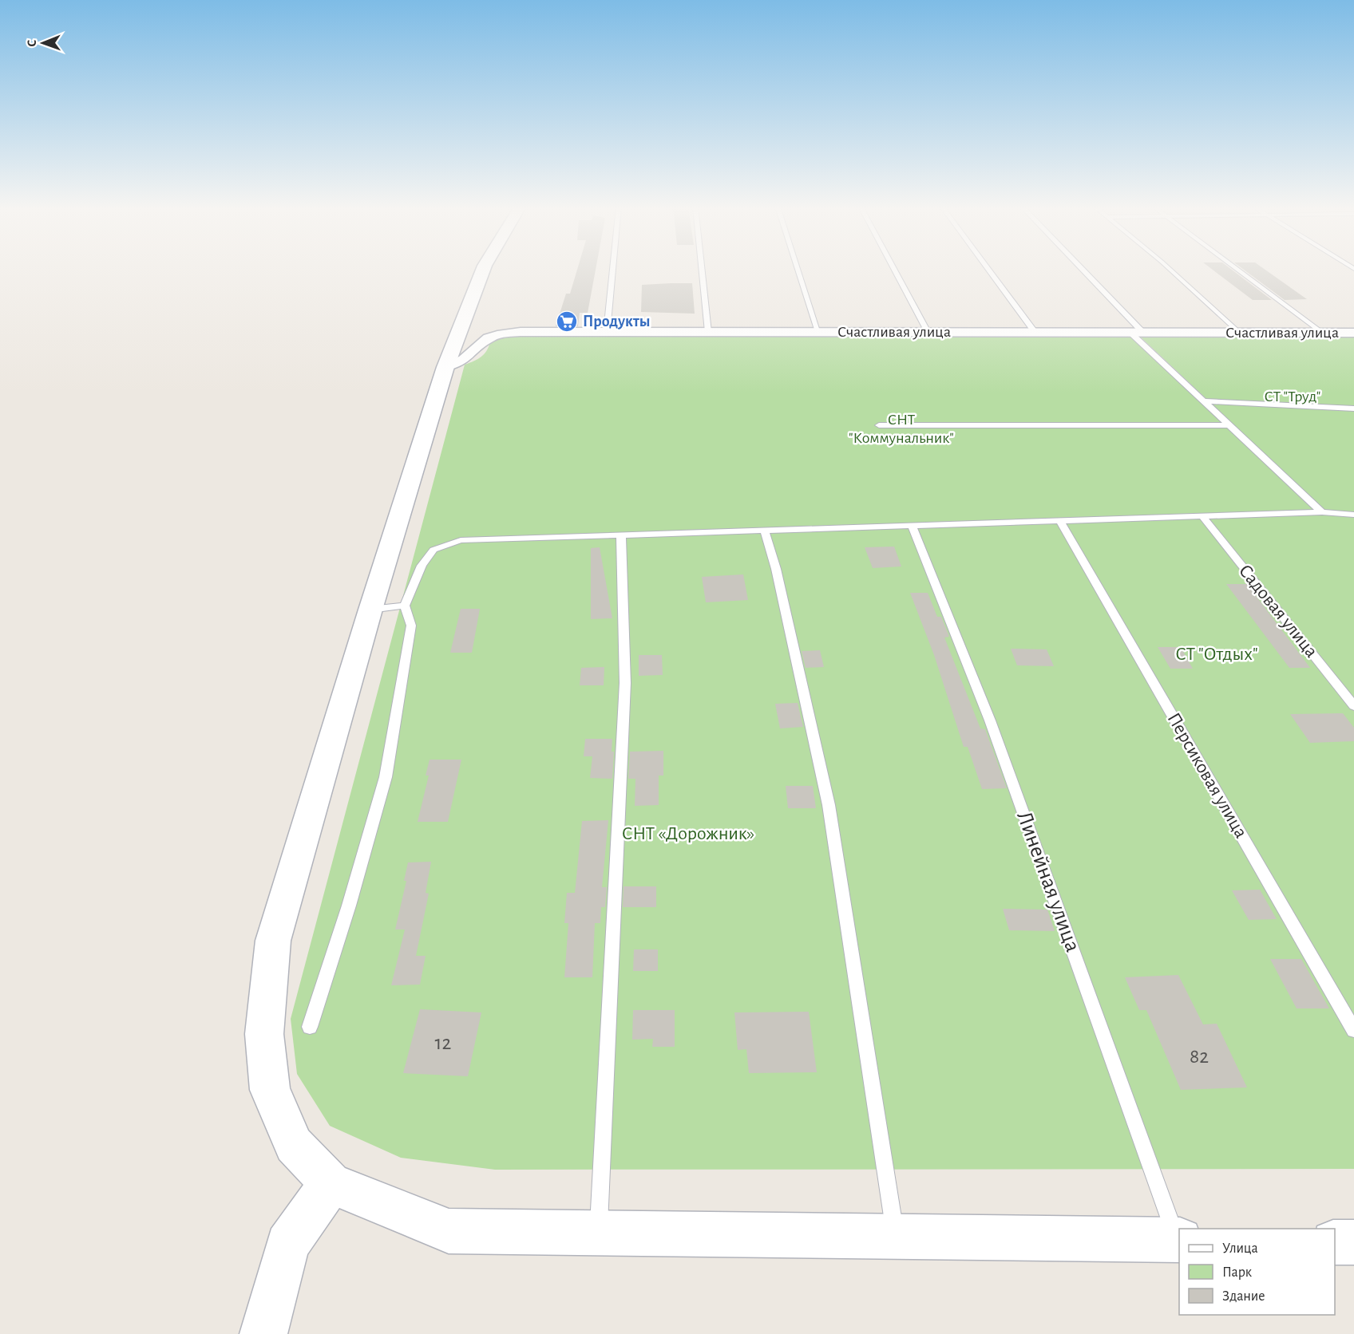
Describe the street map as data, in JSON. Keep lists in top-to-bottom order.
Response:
{
  "streets": {
    "street": ["Счастливая улица"],
    "lane": ["Садовая улица", "Персиковая улица", "Линейная улица"]
  },
  "parks": [
    "СТ \"Труд\"",
    "СНТ \"Коммунальник\"",
    "СТ \"Отдых\"",
    "СНТ «Дорожник»"
  ],
  "places": {
    "supermarket": ["Продукты"]
  },
  "house_numbers": ["12", "82"],
  "legend": ["Улица", "Парк", "Здание"],
  "north": "left"
}
